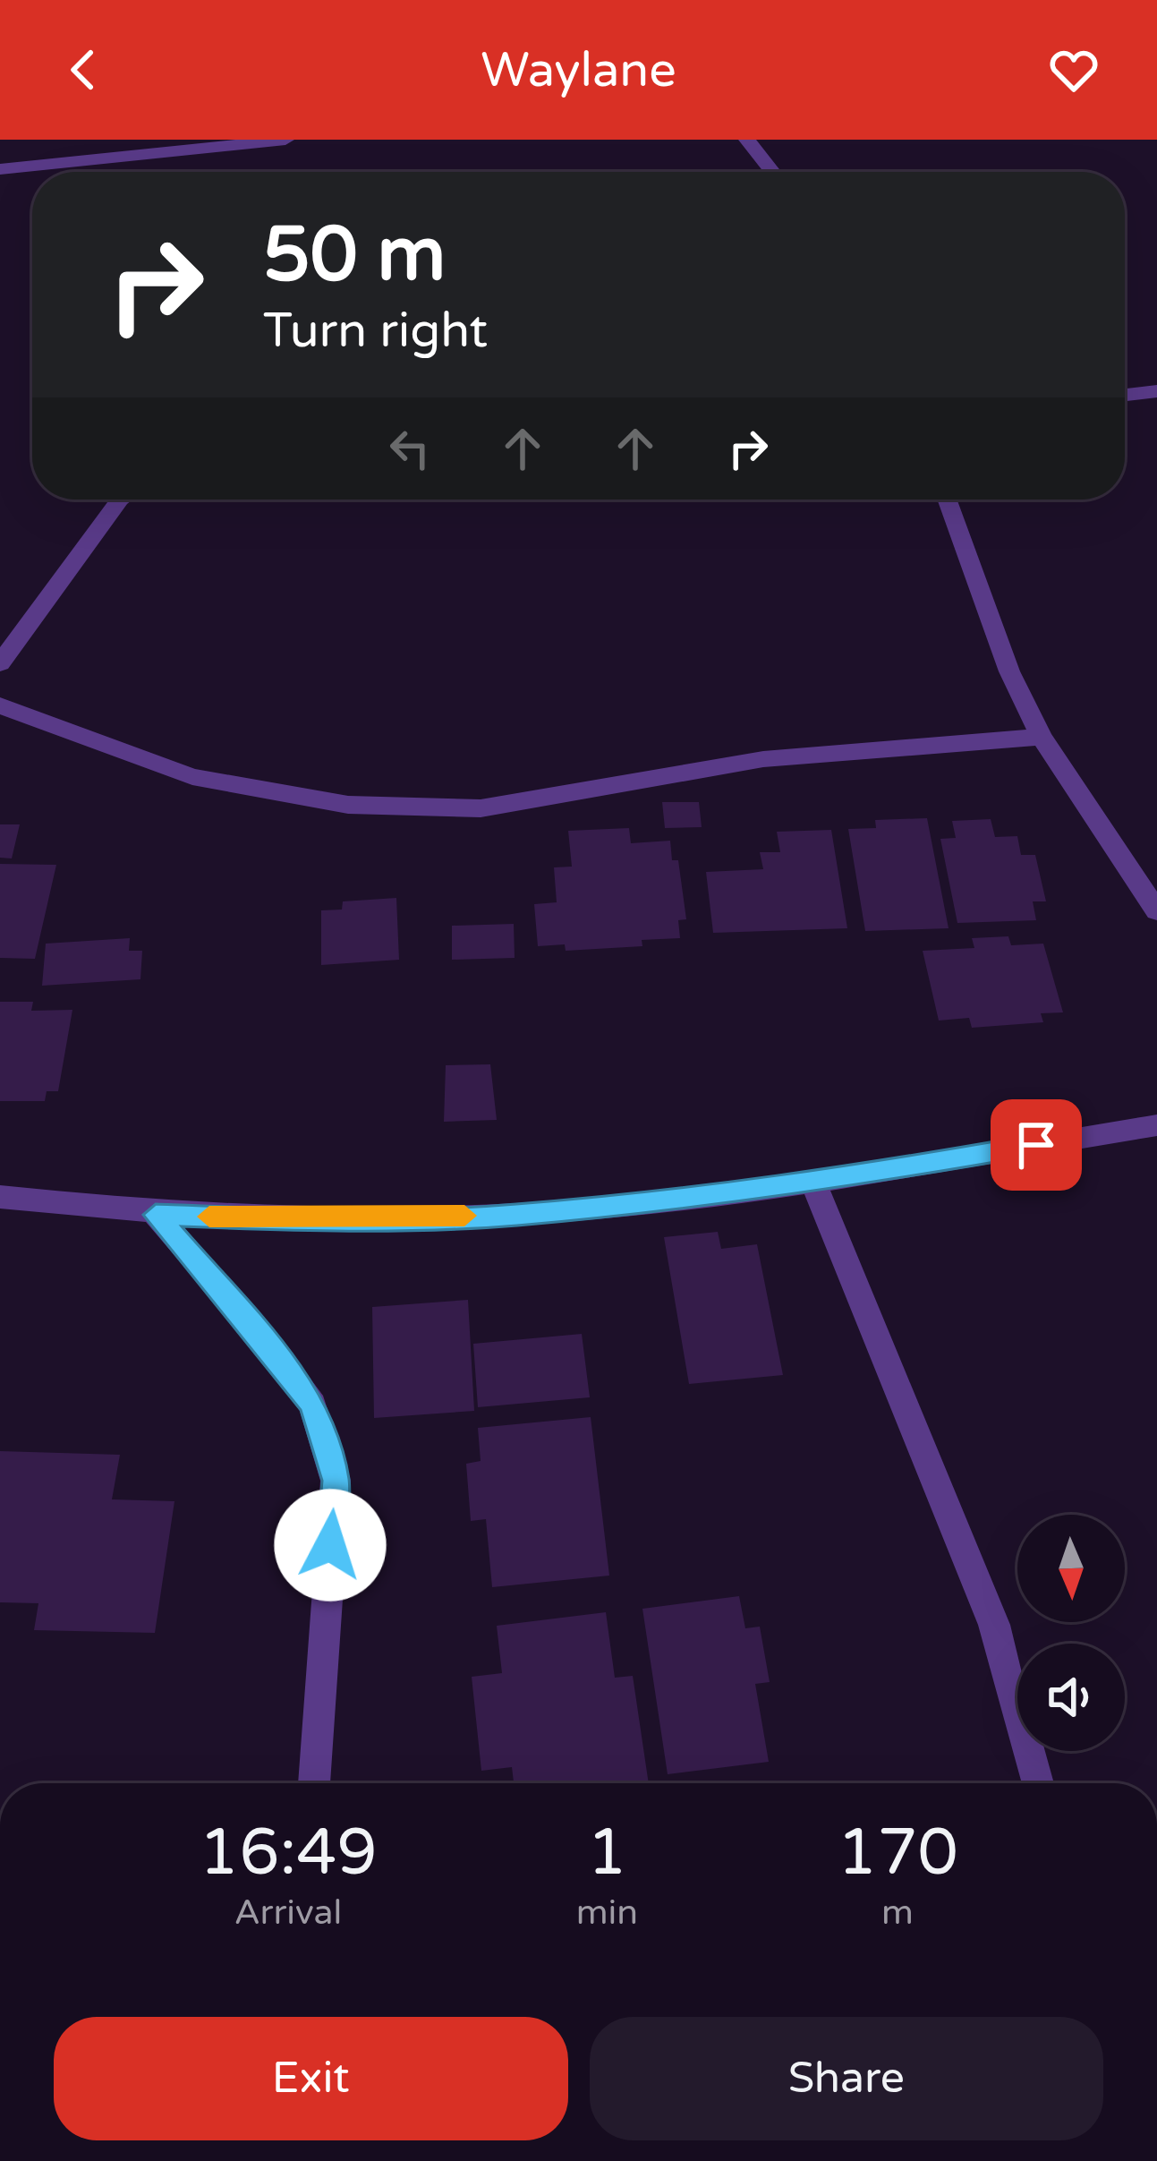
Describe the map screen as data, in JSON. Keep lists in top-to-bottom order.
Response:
{
  "north": "bottom",
  "page": {
    "header": "Waylane",
    "turn": ["50 m", "Turn right"],
    "eta": [
      "16:49",
      "Arrival",
      "1",
      "min",
      "170",
      "m"
    ],
    "buttons": ["Exit", "Share"]
  }
}
